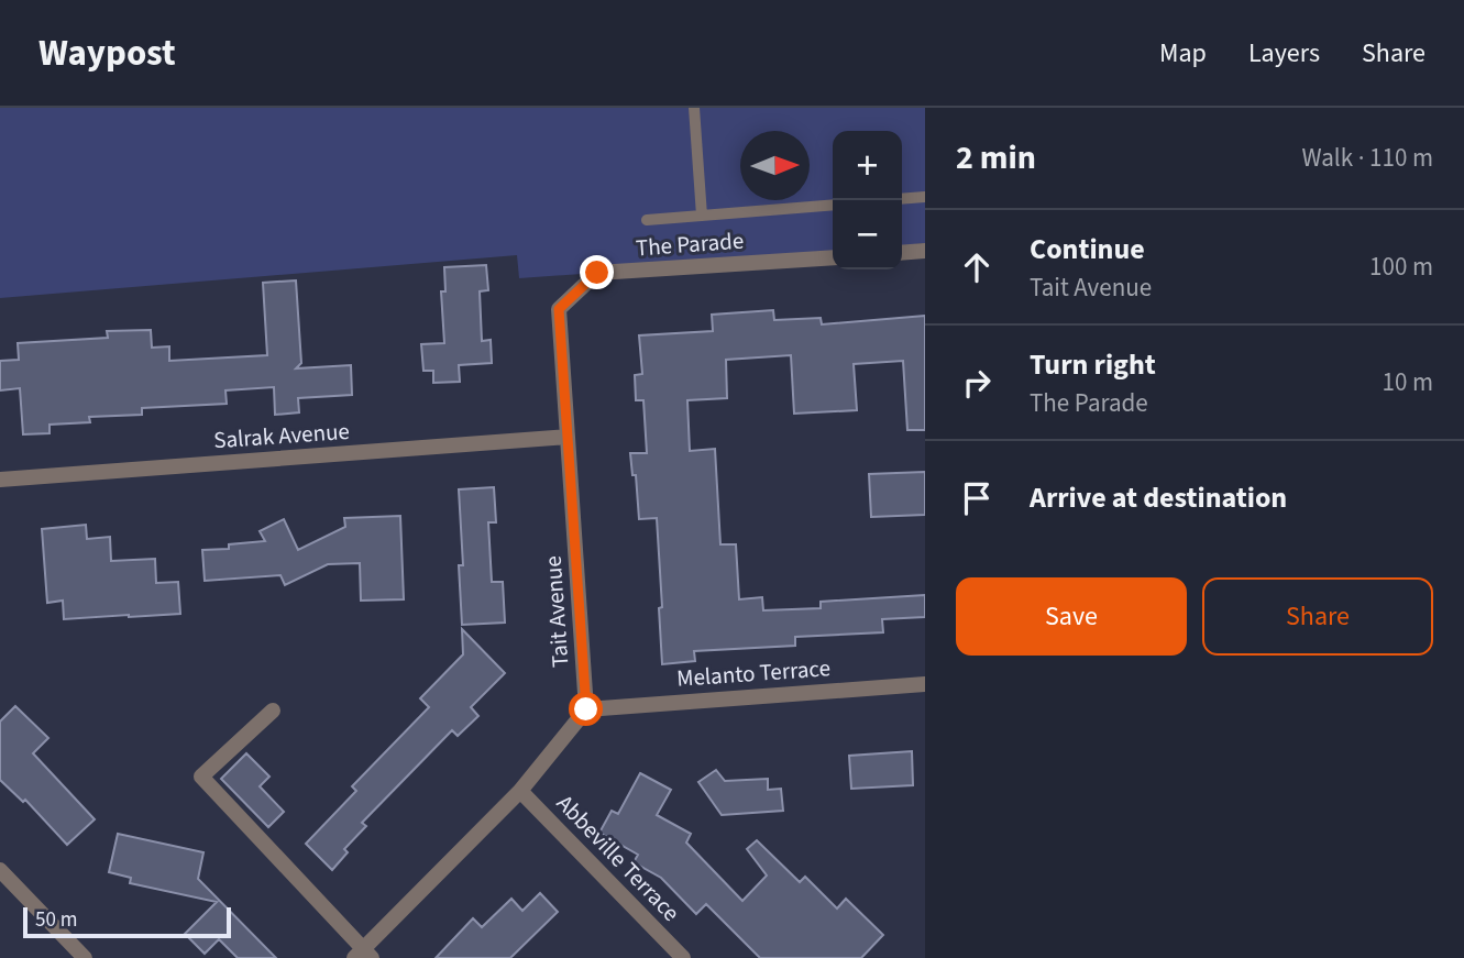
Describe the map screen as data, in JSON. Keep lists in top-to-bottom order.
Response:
{
  "streets": {
    "street": [
      "The Parade",
      "Salrak Avenue",
      "Tait Avenue",
      "Melanto Terrace",
      "Abbeville Terrace"
    ]
  },
  "crossings": [
    ["The Parade", "Tait Avenue"],
    ["Salrak Avenue", "Tait Avenue"],
    ["Tait Avenue", "Melanto Terrace"]
  ],
  "scale_bar": "50 m",
  "north": "right",
  "page": {
    "header": "Waypost",
    "nav": ["Map", "Layers", "Share"],
    "heading": ["2 min", "Walk · 110 m"],
    "map_buttons": ["+", "−"],
    "list": [
      ["Continue", "Tait Avenue", "100 m"],
      ["Turn right", "The Parade", "10 m"],
      "Arrive at destination"
    ],
    "buttons": ["Save", "Share"],
    "scale": "50 m"
  }
}
